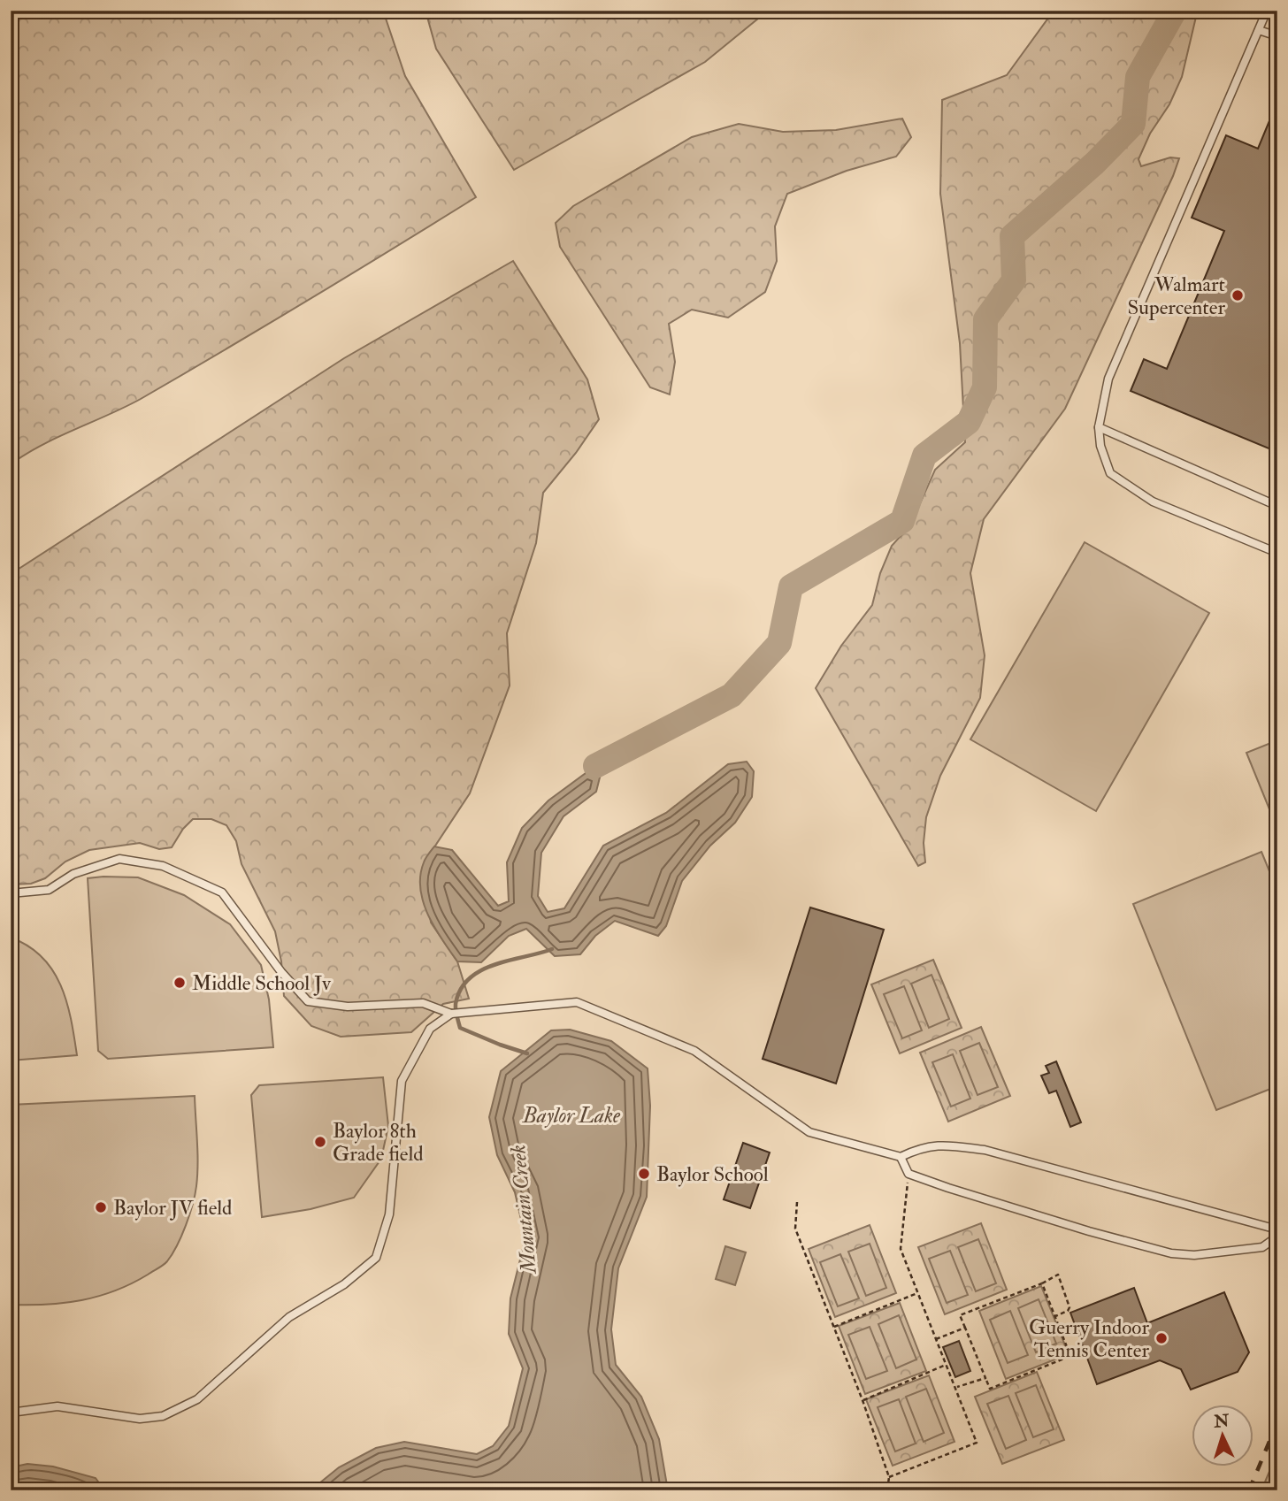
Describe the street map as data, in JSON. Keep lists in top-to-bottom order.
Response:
{
  "water": ["Baylor Lake", "Mountain Creek"],
  "places": [
    "Walmart Supercenter",
    "Middle School Jv",
    "Baylor 8th Grade field",
    "Baylor School",
    "Baylor JV field",
    "Guerry Indoor Tennis Center"
  ],
  "north": "top"
}
